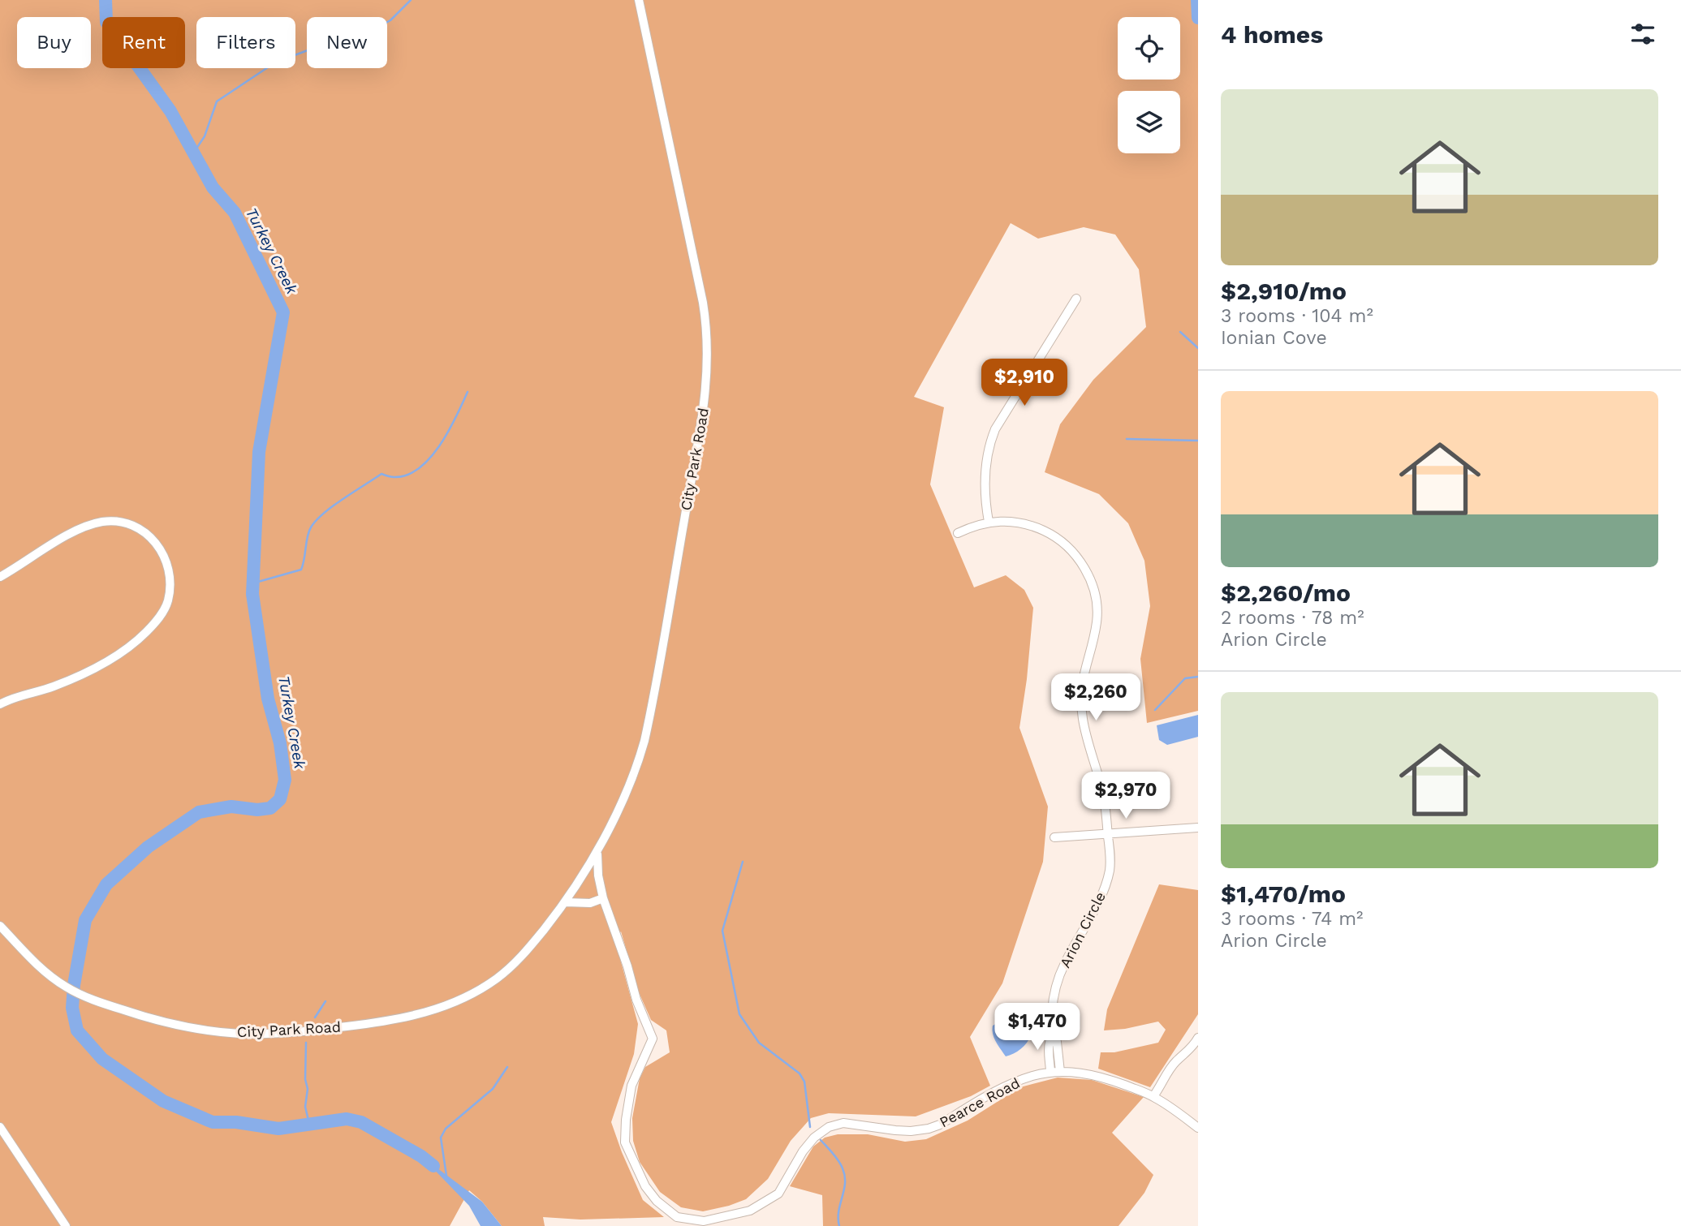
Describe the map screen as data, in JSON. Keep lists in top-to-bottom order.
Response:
{
  "streets": {
    "street": ["City Park Road", "Arion Circle", "Pearce Road"]
  },
  "crossings": [
    ["City Park Road", "Pearce Road"],
    ["Arion Circle", "Pearce Road"]
  ],
  "water": ["Turkey Creek"],
  "page": {
    "heading": "4 homes",
    "chip": [
      "Buy",
      "Rent",
      "Filters",
      "New"
    ],
    "list": [
      {
        "name": "$2,910/mo",
        "note": "3 rooms · 104 m² · Ionian Cove"
      },
      {
        "name": "$2,260/mo",
        "note": "2 rooms · 78 m² · Arion Circle"
      },
      {
        "name": "$1,470/mo",
        "note": "3 rooms · 74 m² · Arion Circle"
      }
    ],
    "price": [
      "$2,910",
      "$2,260",
      "$2,970",
      "$1,470"
    ]
  }
}
